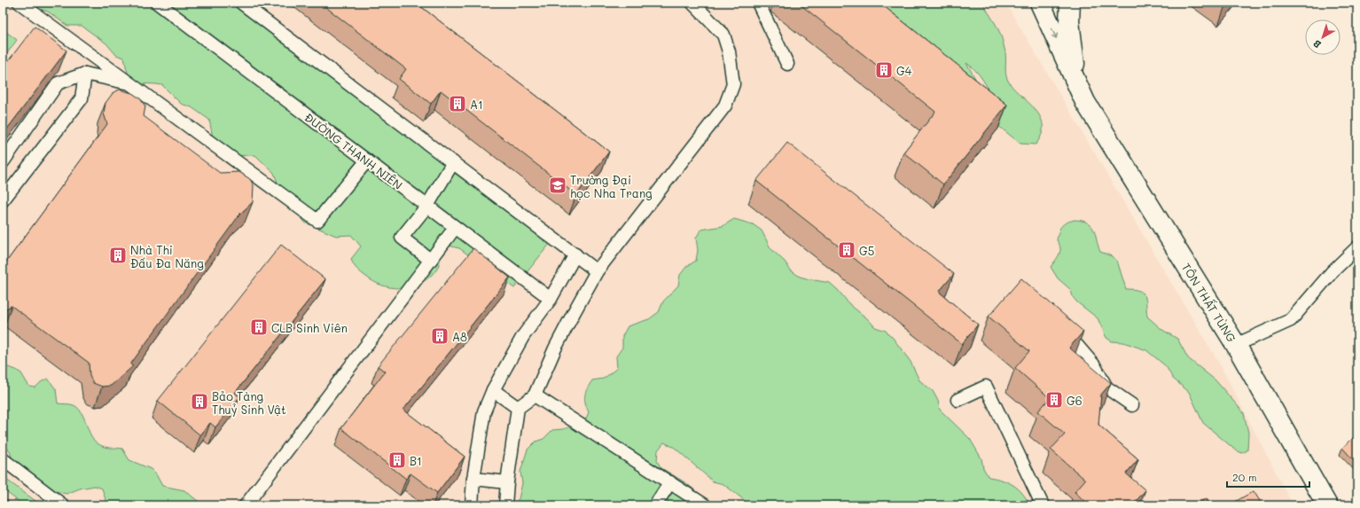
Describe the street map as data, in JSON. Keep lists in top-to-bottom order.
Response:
{
  "streets": {
    "main road": ["TÔN THẤT TÙNG"],
    "lane": ["ĐƯỜNG THANH NIÊN"]
  },
  "places": {
    "building": [
      "G4",
      "A1",
      "G5",
      "Nhà Thi Đấu Đa Năng",
      "CLB Sinh Viên",
      "A8",
      "G6",
      "Bảo Tàng Thuỷ Sinh Vật",
      "B1"
    ],
    "school or university": ["Trường Đại học Nha Trang"]
  },
  "scale_bar": "20 m",
  "north": "bottom left"
}
